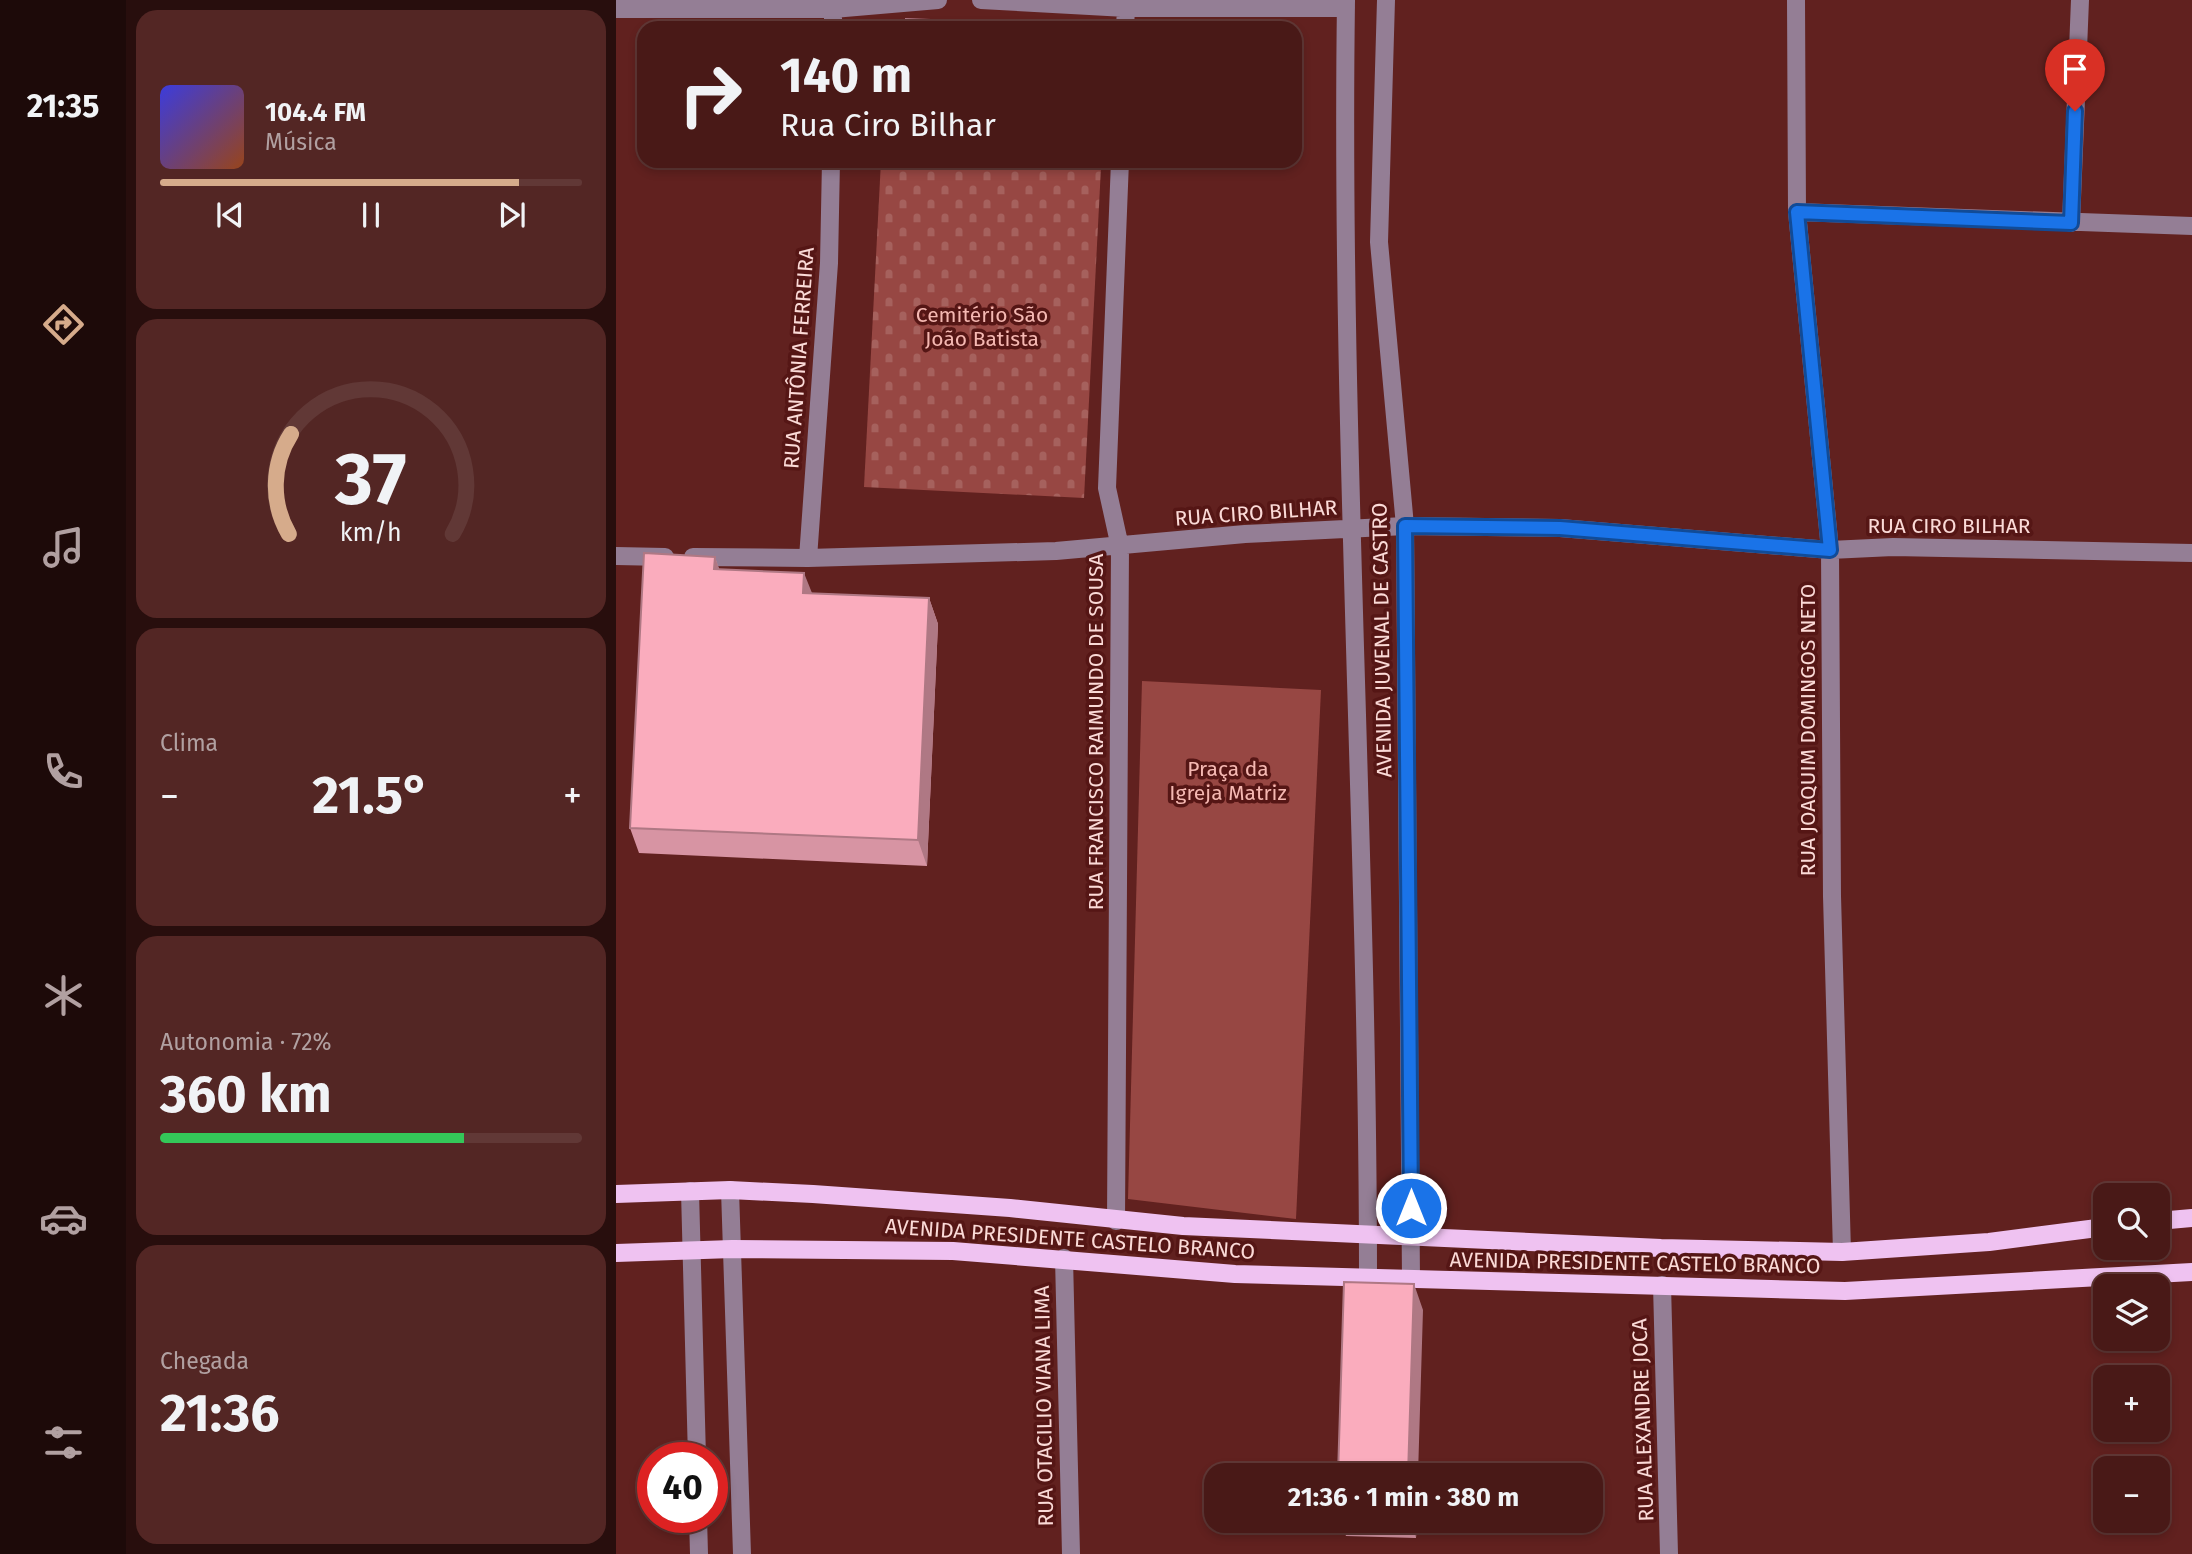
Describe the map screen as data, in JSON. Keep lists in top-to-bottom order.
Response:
{
  "streets": {
    "main road": ["AVENIDA PRESIDENTE CASTELO BRANCO"],
    "street": [
      "RUA ANTÔNIA FERREIRA",
      "RUA CIRO BILHAR",
      "AVENIDA JUVENAL DE CASTRO",
      "RUA JOAQUIM DOMINGOS NETO",
      "RUA FRANCISCO RAIMUNDO DE SOUSA",
      "RUA OTACILIO VIANA LIMA",
      "RUA ALEXANDRE JOCA"
    ]
  },
  "crossings": [
    ["RUA ANTÔNIA FERREIRA", "RUA CIRO BILHAR"],
    ["RUA CIRO BILHAR", "AVENIDA JUVENAL DE CASTRO"],
    ["RUA CIRO BILHAR", "RUA JOAQUIM DOMINGOS NETO"],
    ["RUA CIRO BILHAR", "RUA FRANCISCO RAIMUNDO DE SOUSA"],
    ["AVENIDA JUVENAL DE CASTRO", "AVENIDA PRESIDENTE CASTELO BRANCO"],
    ["RUA JOAQUIM DOMINGOS NETO", "AVENIDA PRESIDENTE CASTELO BRANCO"],
    ["RUA FRANCISCO RAIMUNDO DE SOUSA", "AVENIDA PRESIDENTE CASTELO BRANCO"],
    ["AVENIDA PRESIDENTE CASTELO BRANCO", "RUA OTACILIO VIANA LIMA"],
    ["AVENIDA PRESIDENTE CASTELO BRANCO", "RUA ALEXANDRE JOCA"]
  ],
  "parks": ["Cemitério São João Batista", "Praça da Igreja Matriz"],
  "page": {
    "tabs": "21:35",
    "turn": ["140 m", "Rua Ciro Bilhar"],
    "song": ["104.4 FM", "Música"],
    "tile": [
      "Clima",
      ["Autonomia · 72%", "360 km"],
      ["Chegada", "21:36"]
    ],
    "heat": ["−", "21.5°", "+"],
    "map_buttons": ["+", "−"],
    "limit": "40",
    "trip": "21:36 · 1 min · 380 m",
    "gauge": ["37", "km/h"]
  }
}
